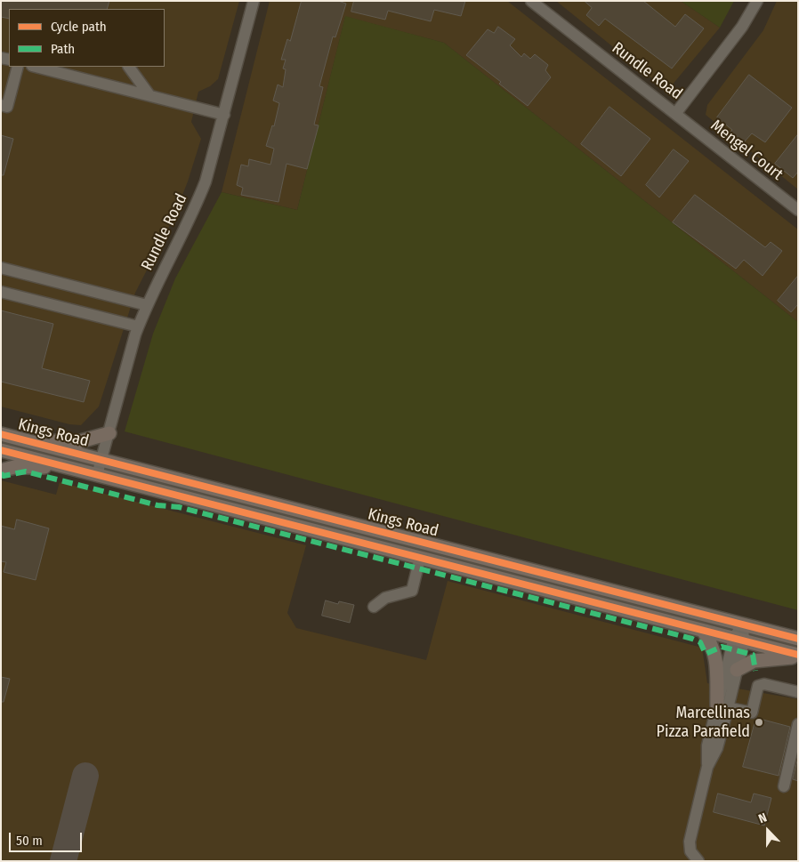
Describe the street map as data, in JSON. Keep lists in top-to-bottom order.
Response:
{
  "streets": {
    "main road": ["Kings Road"],
    "street": ["Rundle Road", "Mengel Court"]
  },
  "crossings": [
    ["Rundle Road", "Mengel Court"],
    ["Rundle Road", "Kings Road"]
  ],
  "places": ["Marcellinas Pizza Parafield"],
  "legend": ["Cycle path", "Path"],
  "scale_bar": "50 m",
  "north": "top"
}
